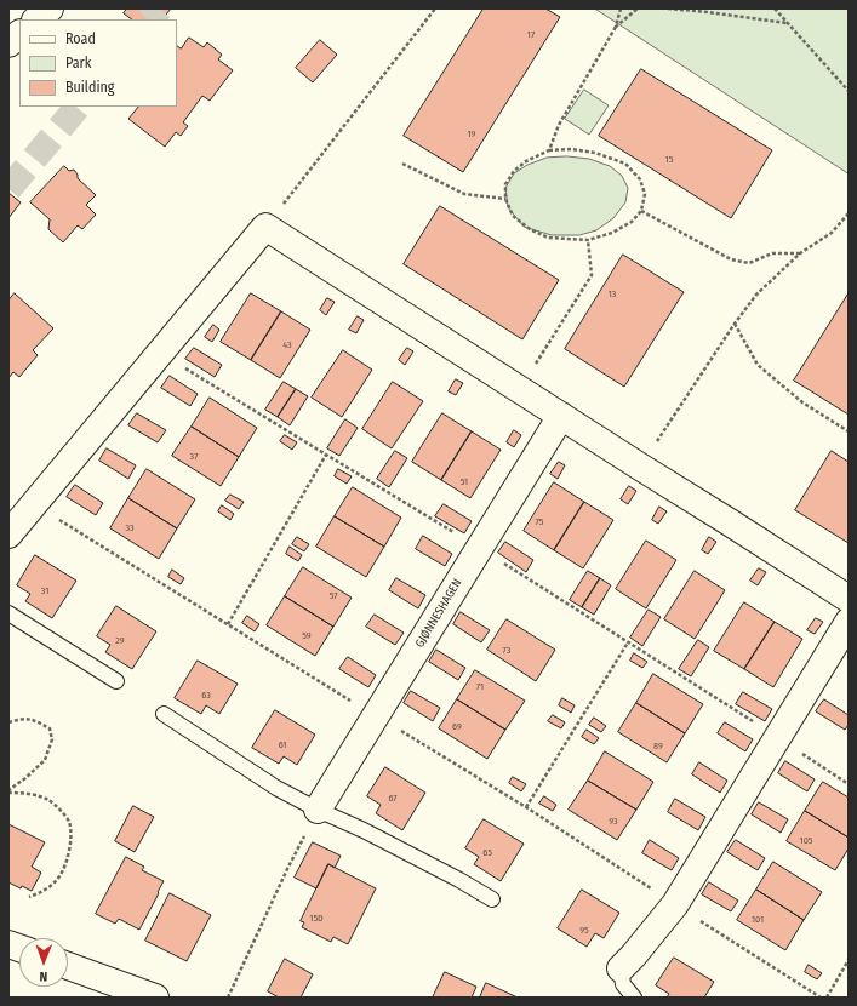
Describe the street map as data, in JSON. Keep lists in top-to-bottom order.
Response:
{
  "streets": {
    "street": ["GJØNNESHAGEN"]
  },
  "house_numbers": [
    "17",
    "19",
    "15",
    "13",
    "43",
    "37",
    "51",
    "75",
    "33",
    "31",
    "57",
    "59",
    "29",
    "73",
    "71",
    "63",
    "69",
    "61",
    "89",
    "67",
    "93",
    "105",
    "65",
    "15D",
    "101",
    "95"
  ],
  "legend": ["Road", "Park", "Building"],
  "north": "bottom"
}
